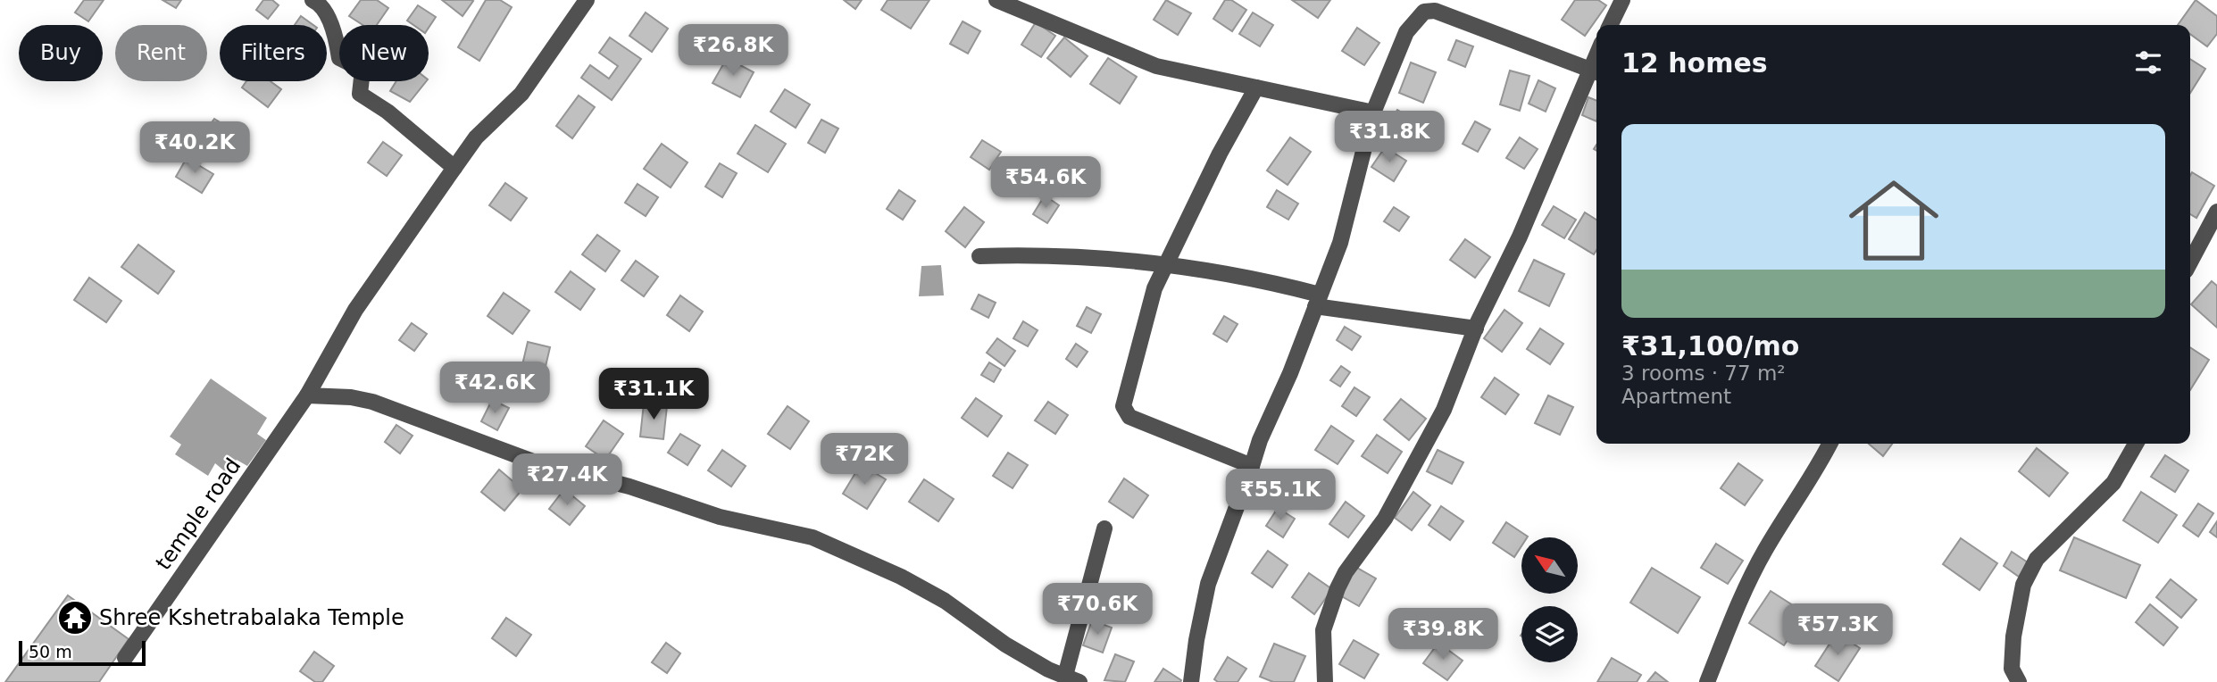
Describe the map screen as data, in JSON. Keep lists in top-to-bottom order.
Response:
{
  "streets": {
    "street": ["temple road"]
  },
  "places": {
    "temple": ["Shree Kshetrabalaka Temple"]
  },
  "scale_bar": "50 m",
  "north": "top left",
  "page": {
    "price": [
      "₹26.8K",
      "₹31.8K",
      "₹40.2K",
      "₹54.6K",
      "₹42.6K",
      "₹31.1K",
      "₹72K",
      "₹27.4K",
      "₹55.1K",
      "₹70.6K",
      "₹57.3K",
      "₹39.8K"
    ],
    "chip": [
      "Buy",
      "Rent",
      "Filters",
      "New"
    ],
    "heading": "12 homes",
    "list": [
      {
        "name": "₹31,100/mo",
        "note": "3 rooms · 77 m² · Apartment"
      }
    ],
    "scale": "50 m"
  }
}
